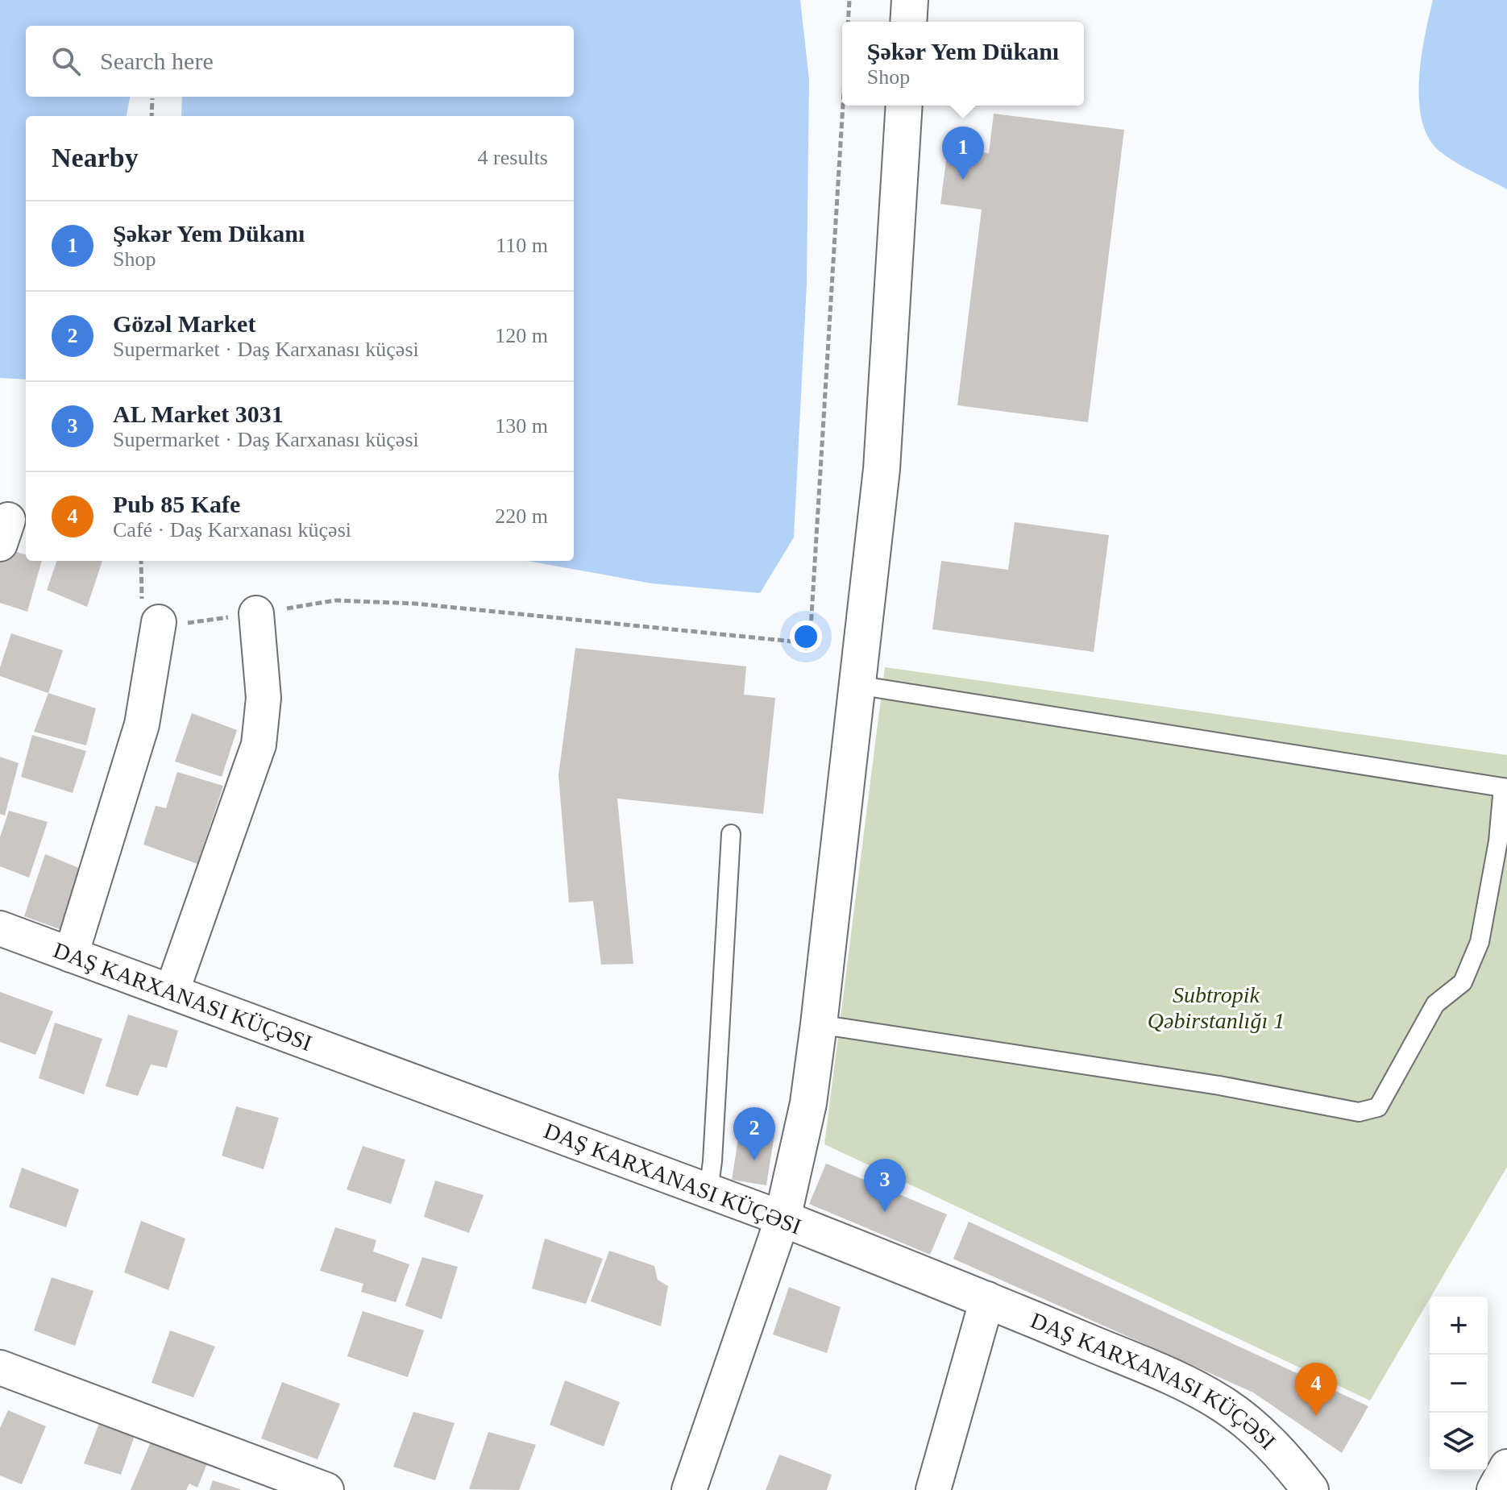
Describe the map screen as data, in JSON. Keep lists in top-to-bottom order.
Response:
{
  "parks": ["Subtropik Qəbirstanlığı 1"],
  "page": {
    "popup": ["Şəkər Yem Dükanı", "Shop"],
    "search": "Search here",
    "heading": ["Nearby", "4 results"],
    "pins": [
      "1",
      "2",
      "3",
      "4"
    ],
    "list": [
      {
        "mark": "1",
        "name": "Şəkər Yem Dükanı",
        "note": "Shop",
        "value": "110 m"
      },
      {
        "mark": "2",
        "name": "Gözəl Market",
        "note": "Supermarket · Daş Karxanası küçəsi",
        "value": "120 m"
      },
      {
        "mark": "3",
        "name": "AL Market 3031",
        "note": "Supermarket · Daş Karxanası küçəsi",
        "value": "130 m"
      },
      {
        "mark": "4",
        "name": "Pub 85 Kafe",
        "note": "Café · Daş Karxanası küçəsi",
        "value": "220 m"
      }
    ],
    "map_buttons": ["+", "−"]
  }
}
